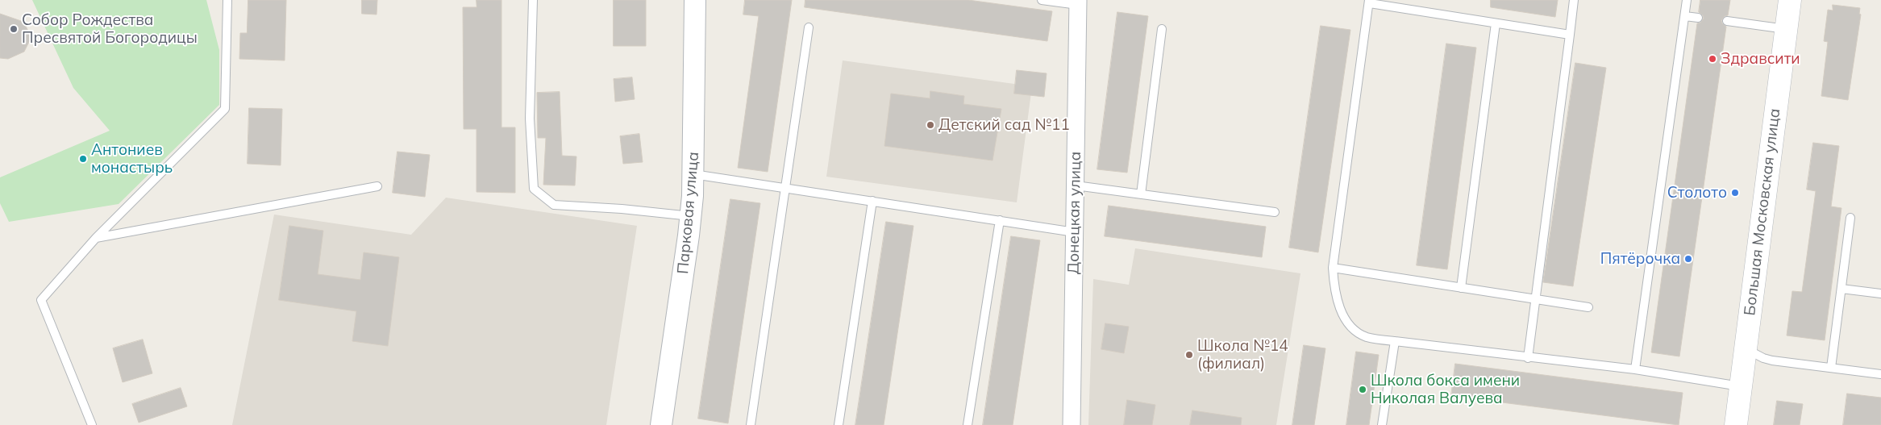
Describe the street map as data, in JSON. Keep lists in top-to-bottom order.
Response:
{
  "streets": {
    "main road": ["Большая Московская улица"],
    "street": ["Парковая улица", "Донецкая улица"]
  },
  "places": [
    "Собор Рождества Пресвятой Богородицы",
    "Здравсити",
    "Детский сад №11",
    "Антониев монастырь",
    "Столото",
    "Пятёрочка",
    "Школа №14 (филиал)",
    "Школа бокса имени Николая Валуева"
  ]
}
